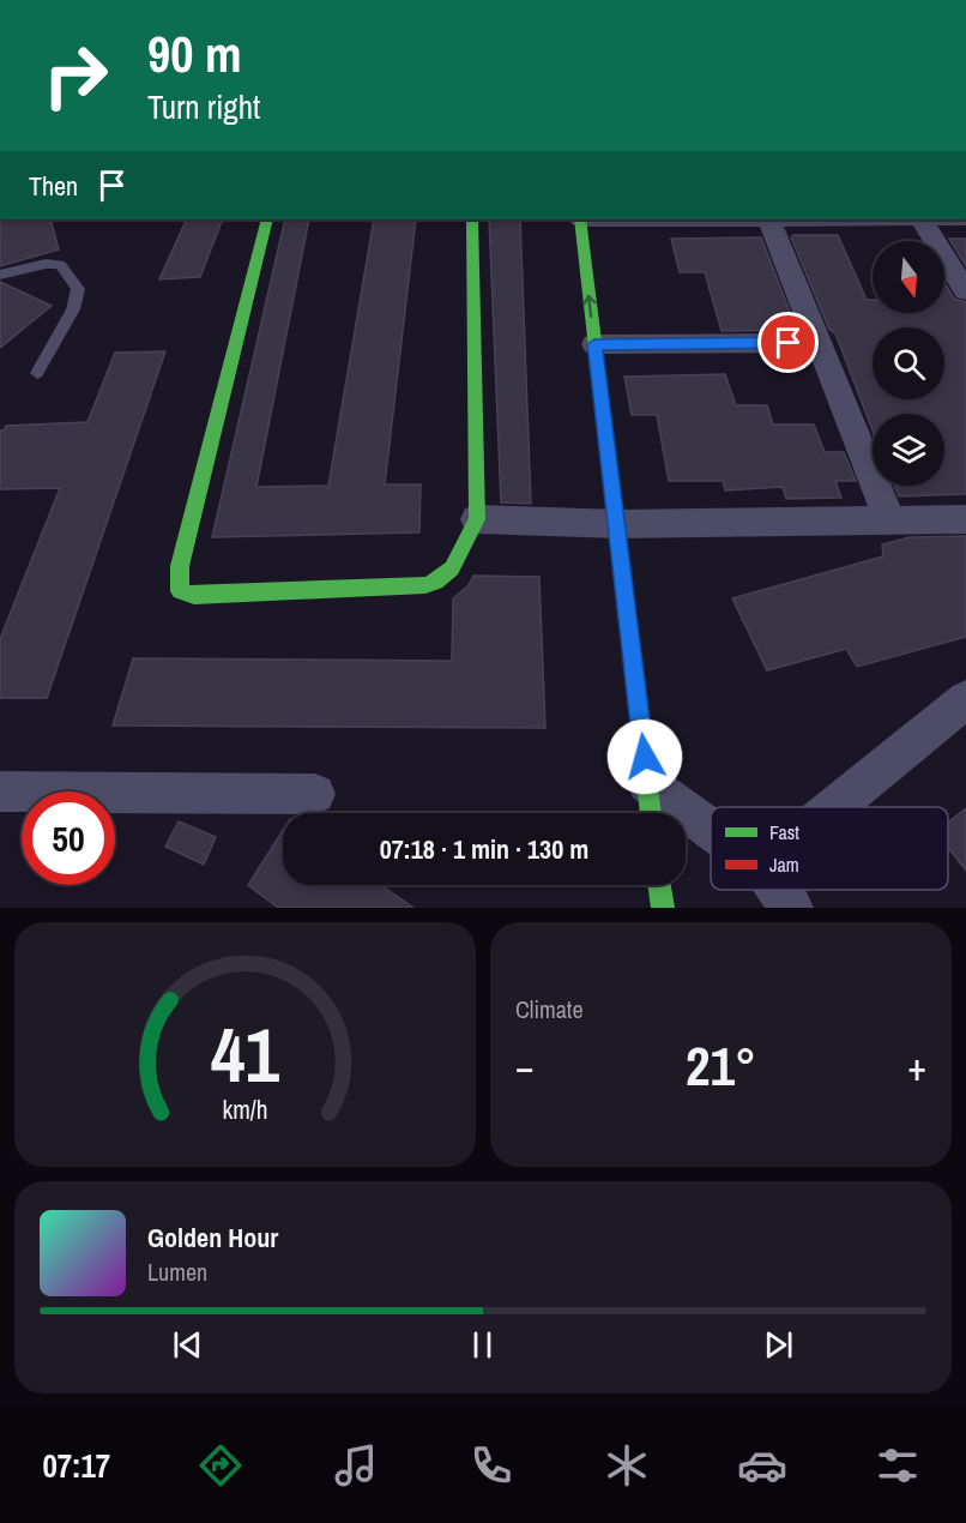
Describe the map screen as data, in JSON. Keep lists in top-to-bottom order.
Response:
{
  "legend": ["Fast", "Jam"],
  "north": "bottom",
  "page": {
    "turn": ["90 m", "Turn right"],
    "then": "Then",
    "limit": "50",
    "trip": "07:18 · 1 min · 130 m",
    "tile": "Climate",
    "heat": ["−", "21°", "+"],
    "song": ["Golden Hour", "Lumen"],
    "tabs": "07:17",
    "gauge": ["41", "km/h"]
  }
}
